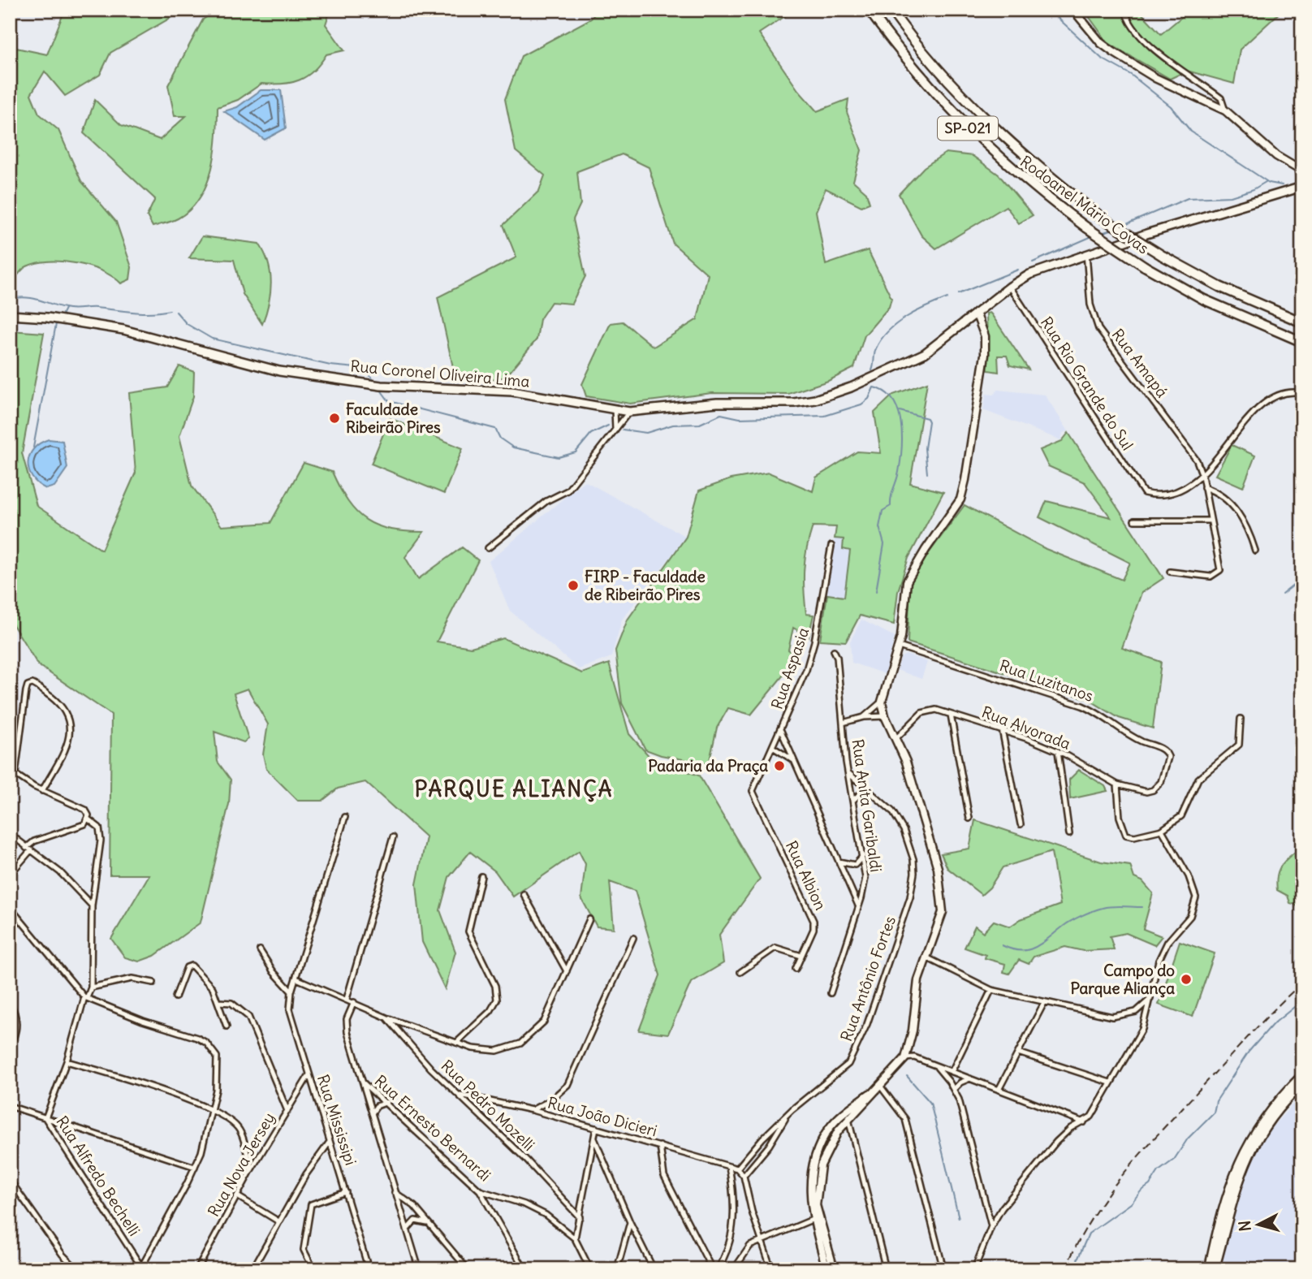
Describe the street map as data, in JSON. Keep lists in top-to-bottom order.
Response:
{
  "streets": {
    "highway": ["SP-021", "Rodoanel Mário Covas"],
    "main road": ["Rua Coronel Oliveira Lima"],
    "street": [
      "Rua Amapá",
      "Rua Rio Grande do Sul",
      "Rua Aspasia",
      "Rua Luzitanos",
      "Rua Alvorada",
      "Rua Anita Garibaldi",
      "Rua Albion",
      "Rua Antônio Fortes",
      "Rua Pedro Mozelli",
      "Rua João Dicieri",
      "Rua Mississipi",
      "Rua Ernesto Bernardi",
      "Rua Nova Jersey",
      "Rua Alfredo Bechelli"
    ]
  },
  "crossings": [
    ["Rua Amapá", "Rua Coronel Oliveira Lima"],
    ["Rua Amapá", "Rua Rio Grande do Sul"],
    ["Rua Coronel Oliveira Lima", "Rua Rio Grande do Sul"],
    ["Rua Aspasia", "Rua Albion"],
    ["Rua Luzitanos", "Rua Alvorada"],
    ["Rua Anita Garibaldi", "Rua Antônio Fortes"],
    ["Rua Antônio Fortes", "Rua João Dicieri"],
    ["Rua Pedro Mozelli", "Rua João Dicieri"],
    ["Rua Pedro Mozelli", "Rua Mississipi"],
    ["Rua Mississipi", "Rua Nova Jersey"]
  ],
  "districts": ["PARQUE ALIANÇA"],
  "places": [
    "Faculdade Ribeirão Pires",
    "FIRP - Faculdade de Ribeirão Pires",
    "Padaria da Praça",
    "Campo do Parque Aliança"
  ],
  "north": "left"
}
